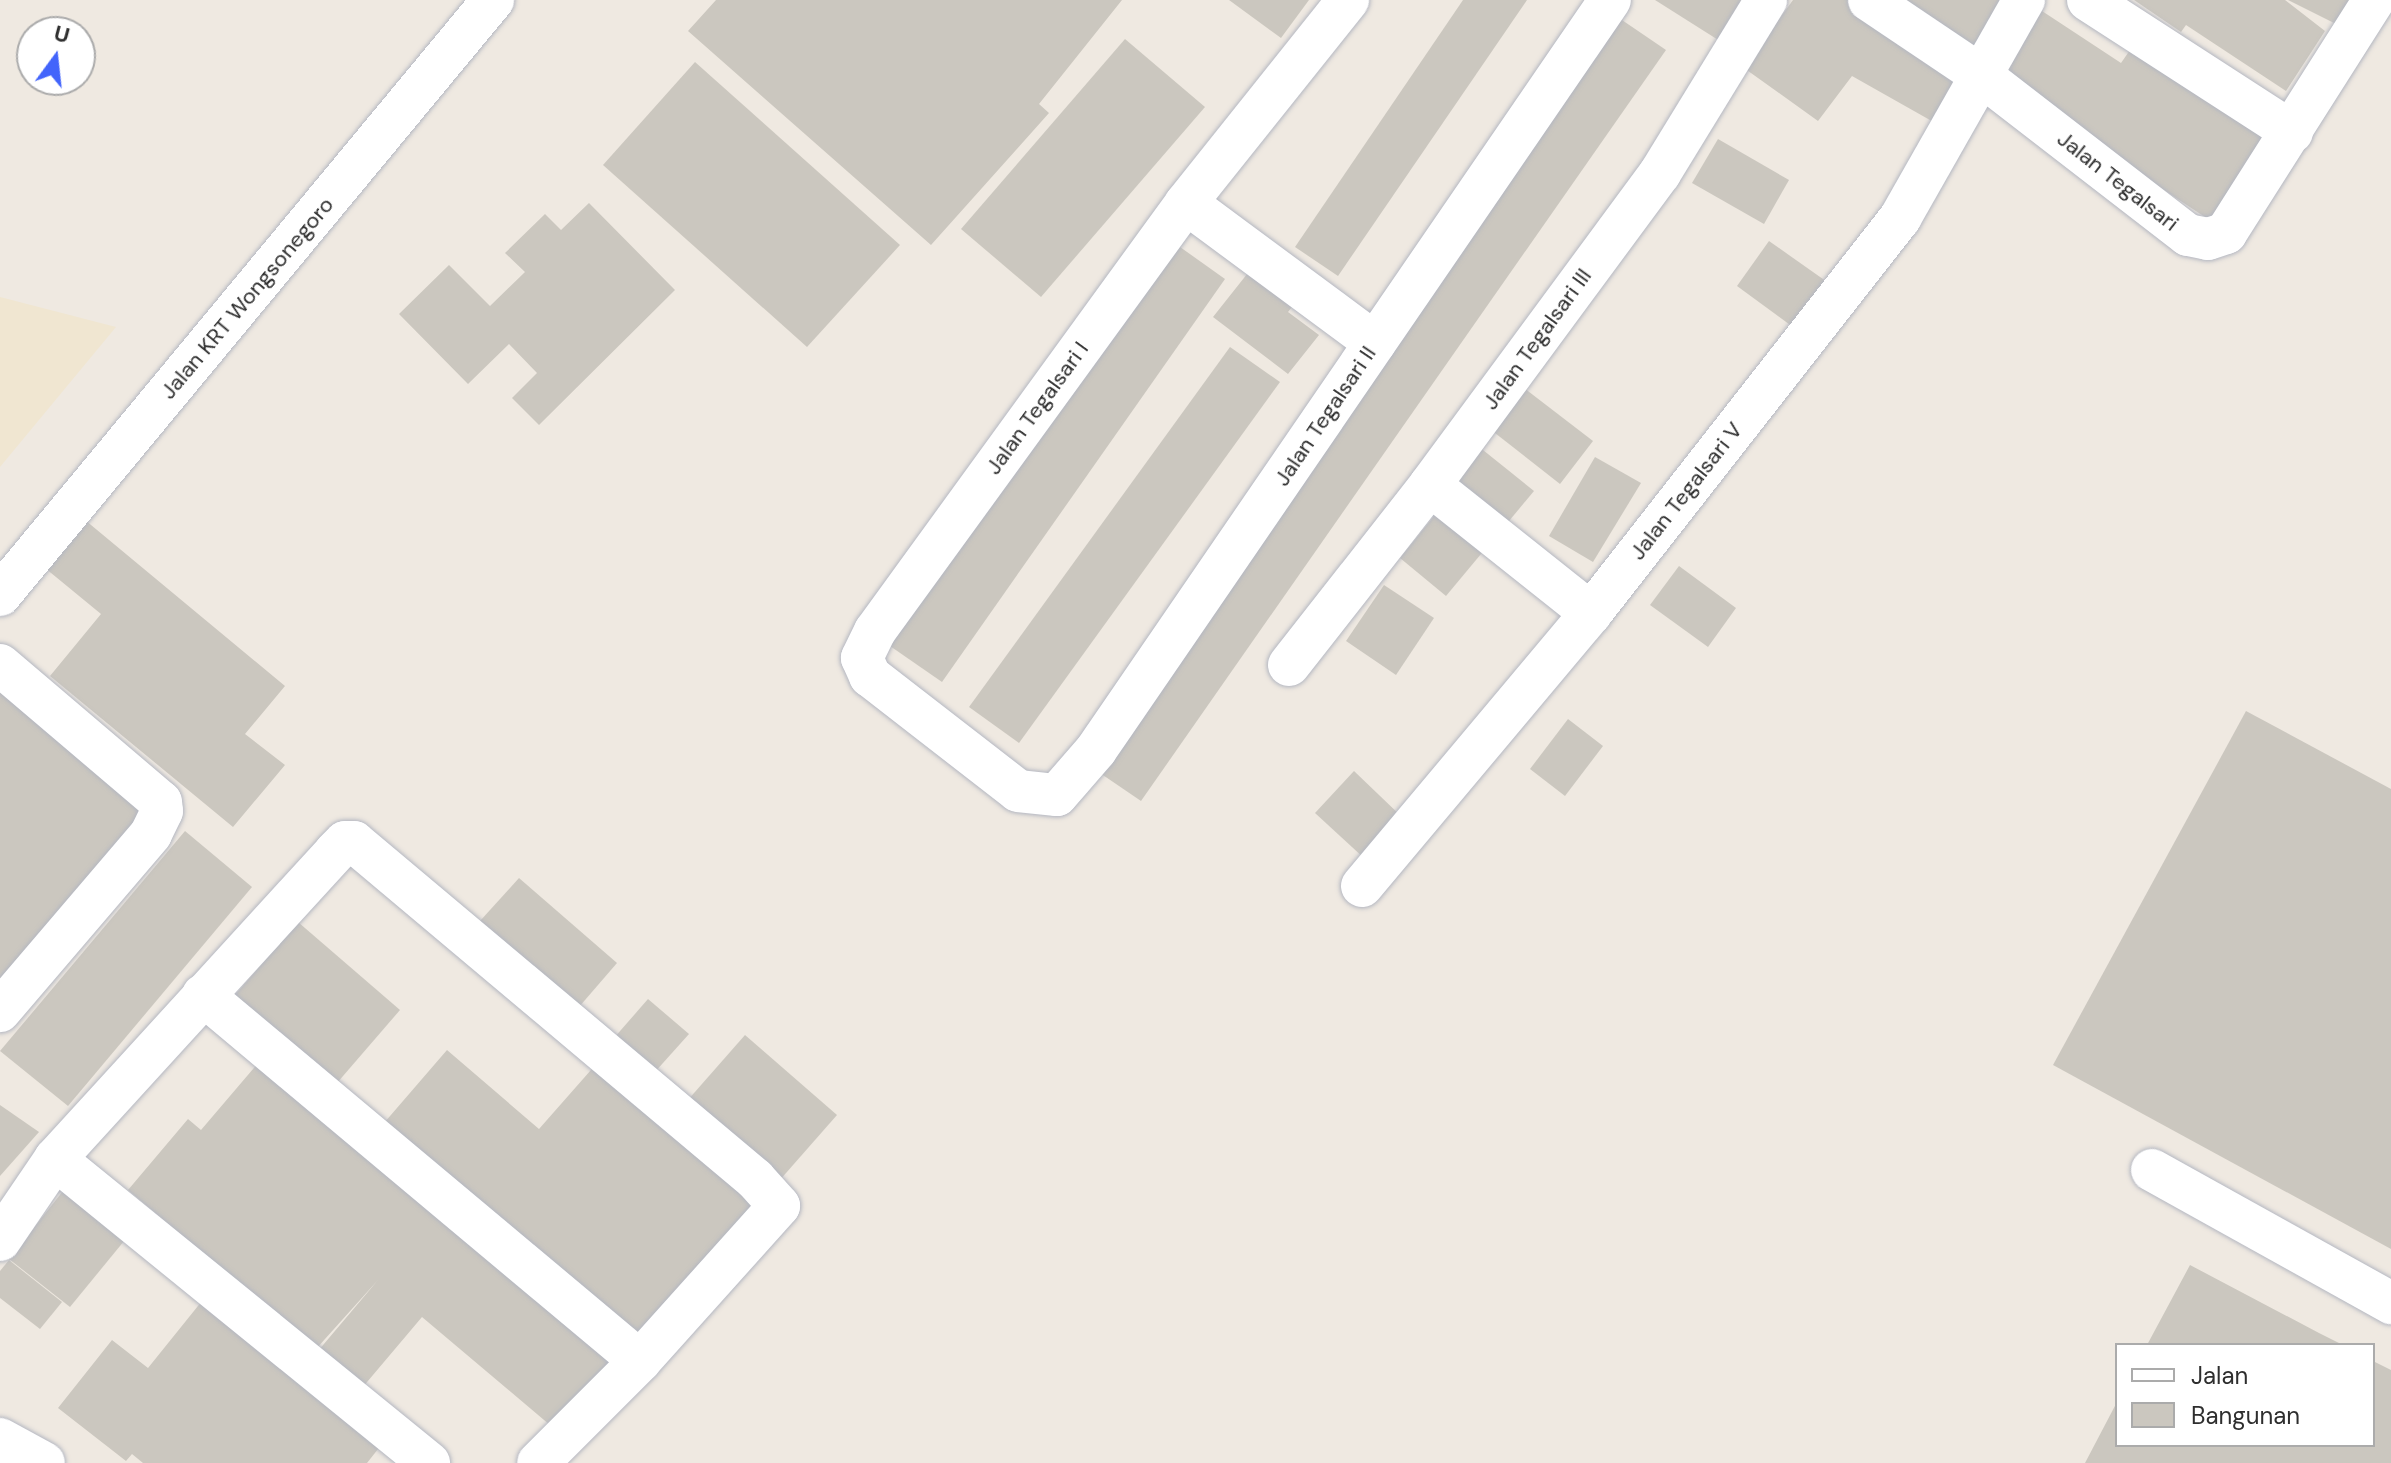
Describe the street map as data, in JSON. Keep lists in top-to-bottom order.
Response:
{
  "streets": {
    "street": [
      "Jalan Tegalsari",
      "Jalan KRT Wongsonegoro",
      "Jalan Tegalsari III",
      "Jalan Tegalsari I",
      "Jalan Tegalsari II",
      "Jalan Tegalsari V"
    ]
  },
  "crossings": [
    ["Jalan Tegalsari", "Jalan Tegalsari V"],
    ["Jalan Tegalsari I", "Jalan Tegalsari II"]
  ],
  "legend": ["Jalan", "Bangunan"],
  "north": "top"
}
